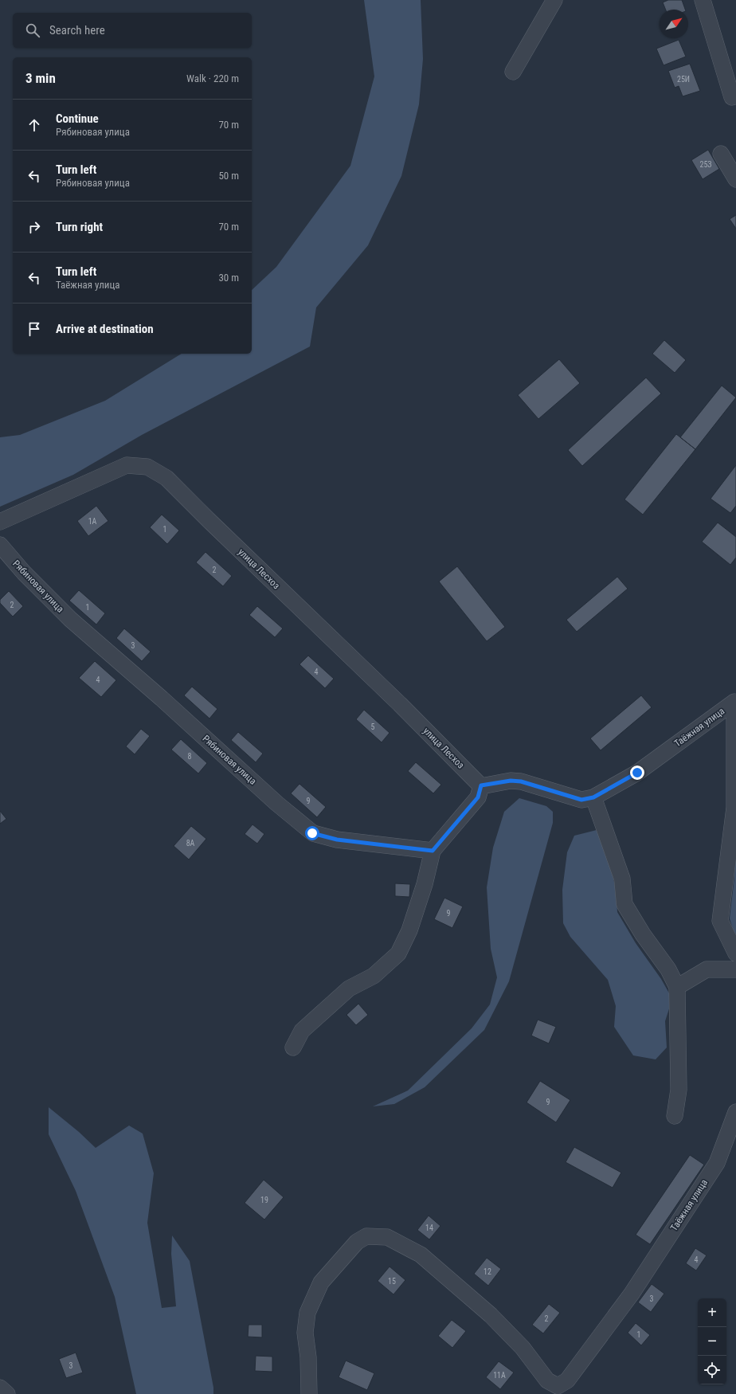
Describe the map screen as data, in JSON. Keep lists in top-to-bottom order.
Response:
{
  "streets": {
    "street": ["улица Лесхоз", "Рябиновая улица", "Таёжная улица"]
  },
  "house_numbers": [
    "25И",
    "25З",
    "1А",
    "1",
    "2",
    "2",
    "1",
    "3",
    "4",
    "4",
    "5",
    "8",
    "9",
    "8А",
    "9",
    "9",
    "19",
    "14",
    "4",
    "12",
    "15",
    "3",
    "2",
    "1",
    "3",
    "11А"
  ],
  "north": "top right",
  "page": {
    "search": "Search here",
    "heading": ["3 min", "Walk · 220 m"],
    "list": [
      ["Continue", "Рябиновая улица", "70 m"],
      ["Turn left", "Рябиновая улица", "50 m"],
      ["Turn right", "70 m"],
      ["Turn left", "Таёжная улица", "30 m"],
      "Arrive at destination"
    ],
    "map_buttons": ["+", "−"]
  }
}
